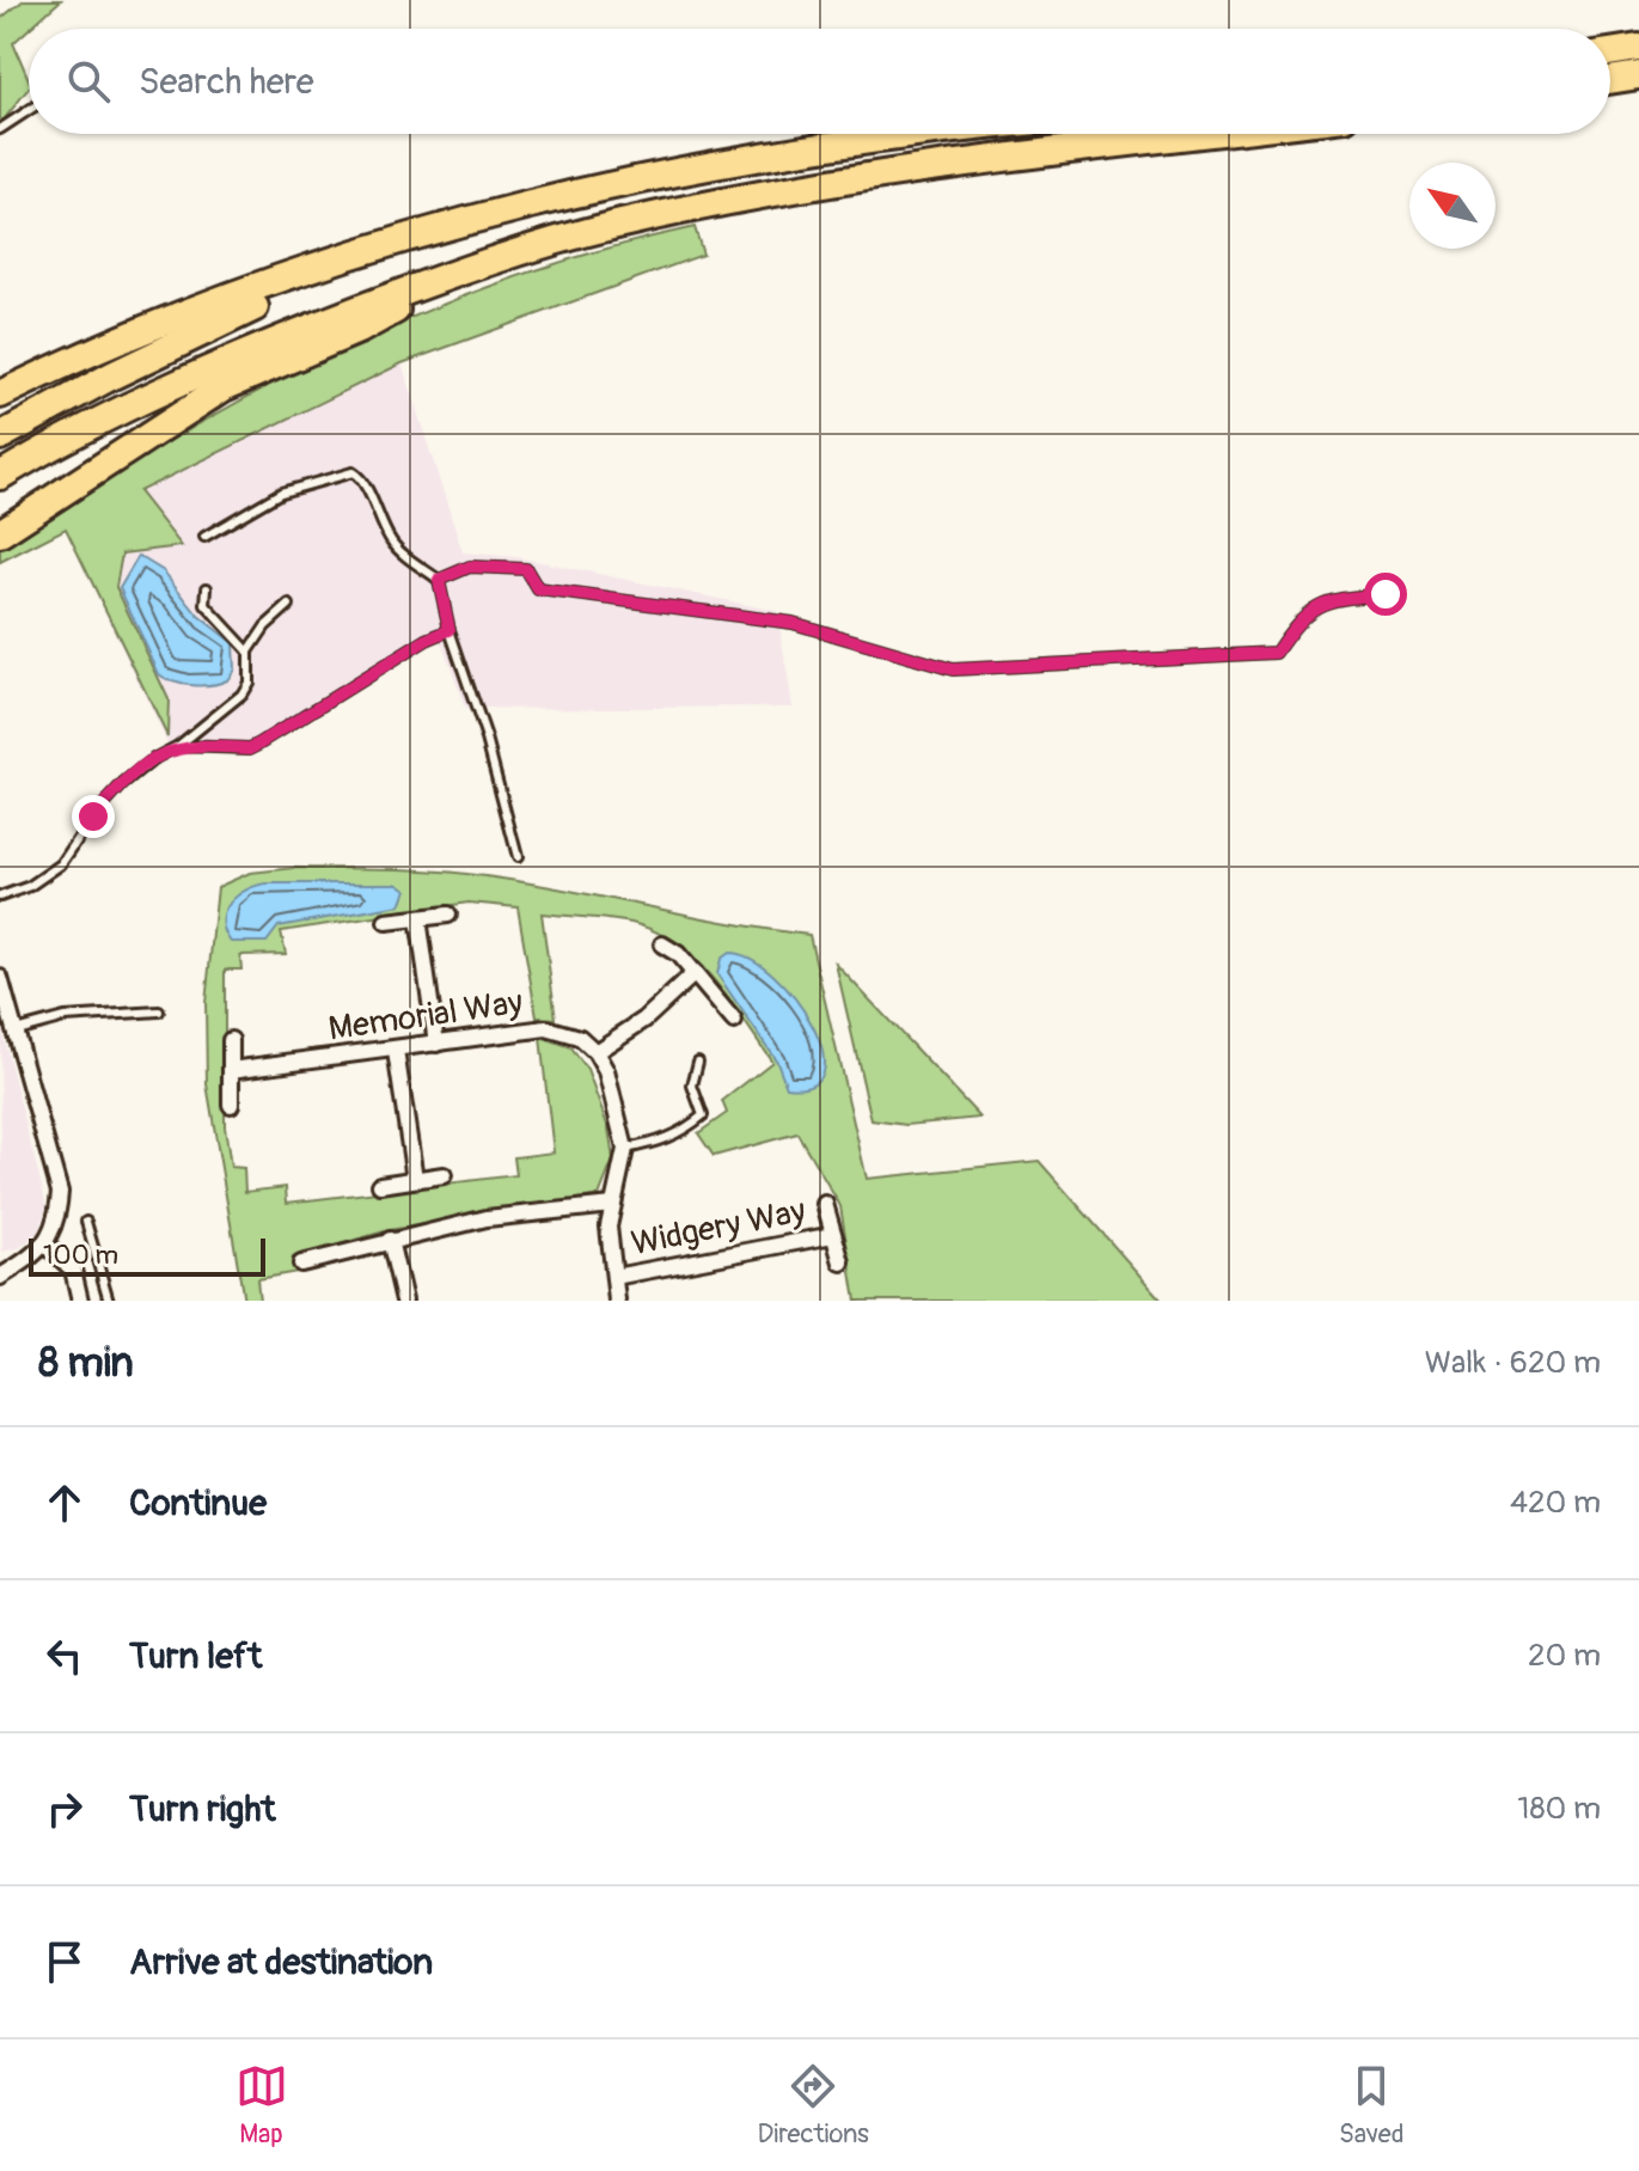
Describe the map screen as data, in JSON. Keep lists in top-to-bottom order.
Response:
{
  "streets": {
    "street": ["Memorial Way", "Widgery Way"]
  },
  "scale_bar": "100 m",
  "north": "top left",
  "page": {
    "search": "Search here",
    "scale": "100 m",
    "heading": ["8 min", "Walk · 620 m"],
    "list": [
      ["Continue", "420 m"],
      ["Turn left", "20 m"],
      ["Turn right", "180 m"],
      "Arrive at destination"
    ],
    "nav": ["Map", "Directions", "Saved"]
  }
}
